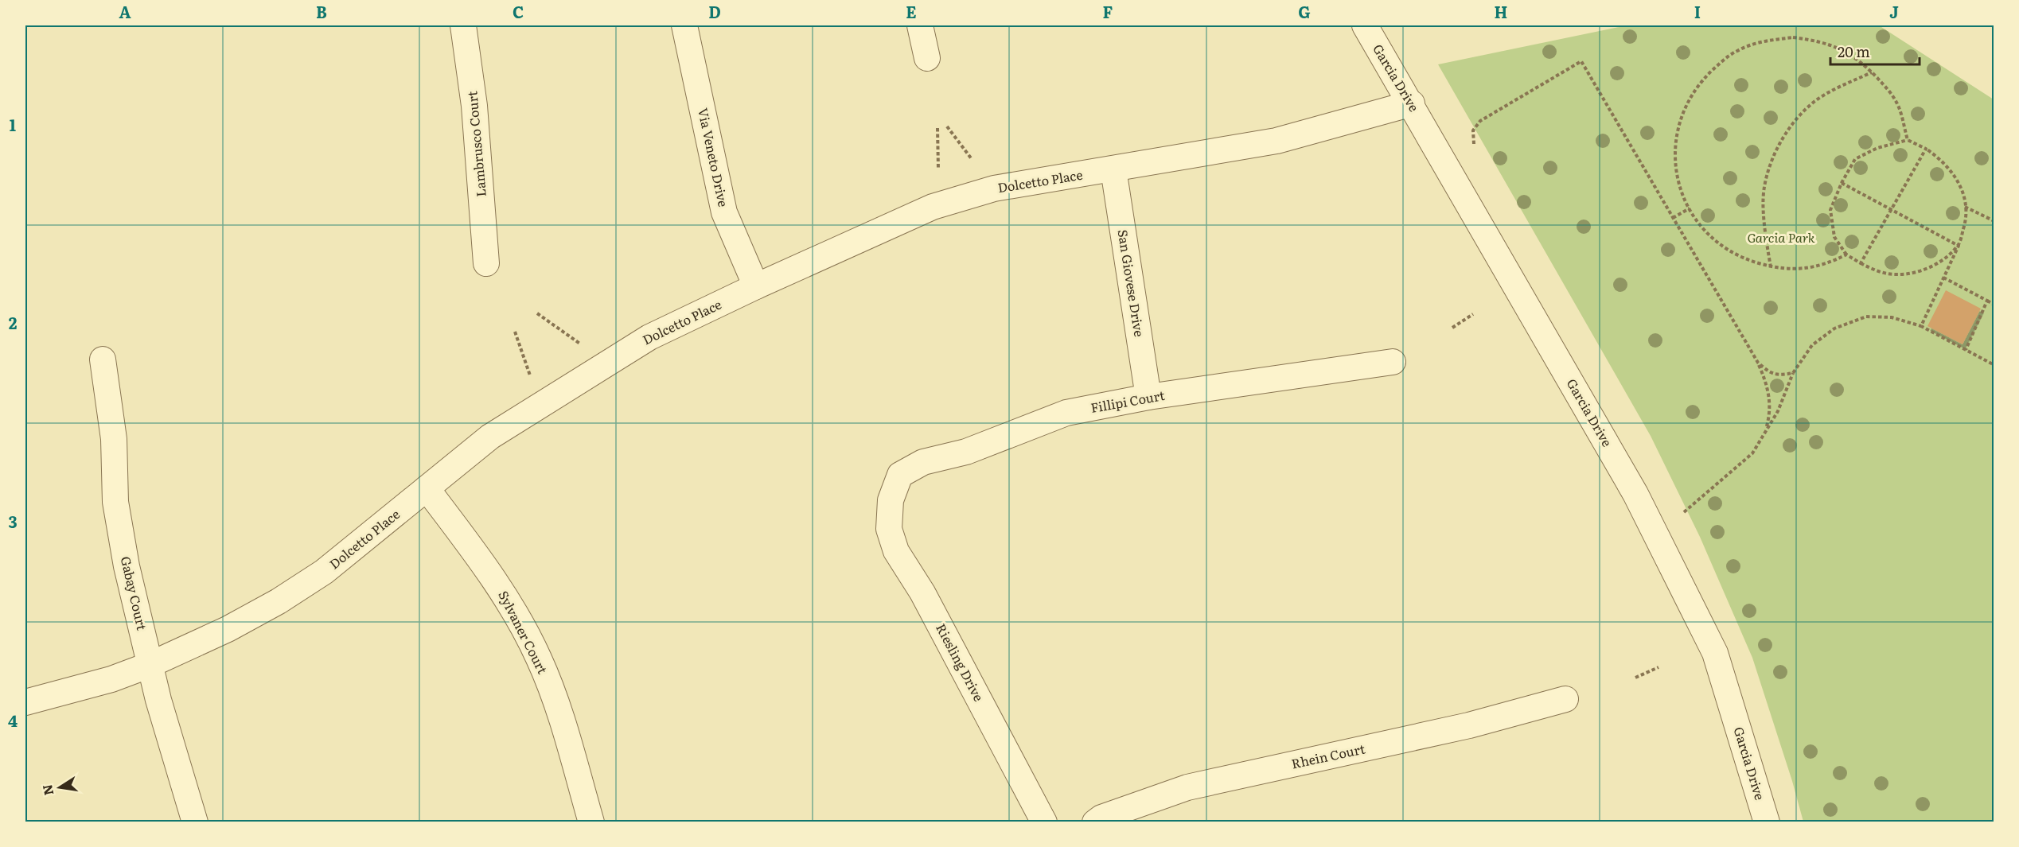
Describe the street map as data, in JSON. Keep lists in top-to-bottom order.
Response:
{
  "streets": {
    "street": [
      "Garcia Drive",
      "Lambrusco Court",
      "Via Veneto Drive",
      "Dolcetto Place",
      "San Giovese Drive",
      "Fillipi Court",
      "Gabay Court",
      "Sylvaner Court",
      "Riesling Drive",
      "Rhein Court"
    ]
  },
  "crossings": [
    ["Garcia Drive", "Dolcetto Place"],
    ["Via Veneto Drive", "Dolcetto Place"],
    ["Dolcetto Place", "San Giovese Drive"],
    ["Dolcetto Place", "Gabay Court"],
    ["Dolcetto Place", "Sylvaner Court"],
    ["San Giovese Drive", "Fillipi Court"],
    ["Fillipi Court", "Riesling Drive"]
  ],
  "parks": ["Garcia Park"],
  "scale_bar": "20 m",
  "north": "left",
  "grid": {
    "columns": [
      "A",
      "B",
      "C",
      "D",
      "E",
      "F",
      "G",
      "H",
      "I",
      "J"
    ],
    "rows": [
      "1",
      "2",
      "3",
      "4"
    ]
  }
}
